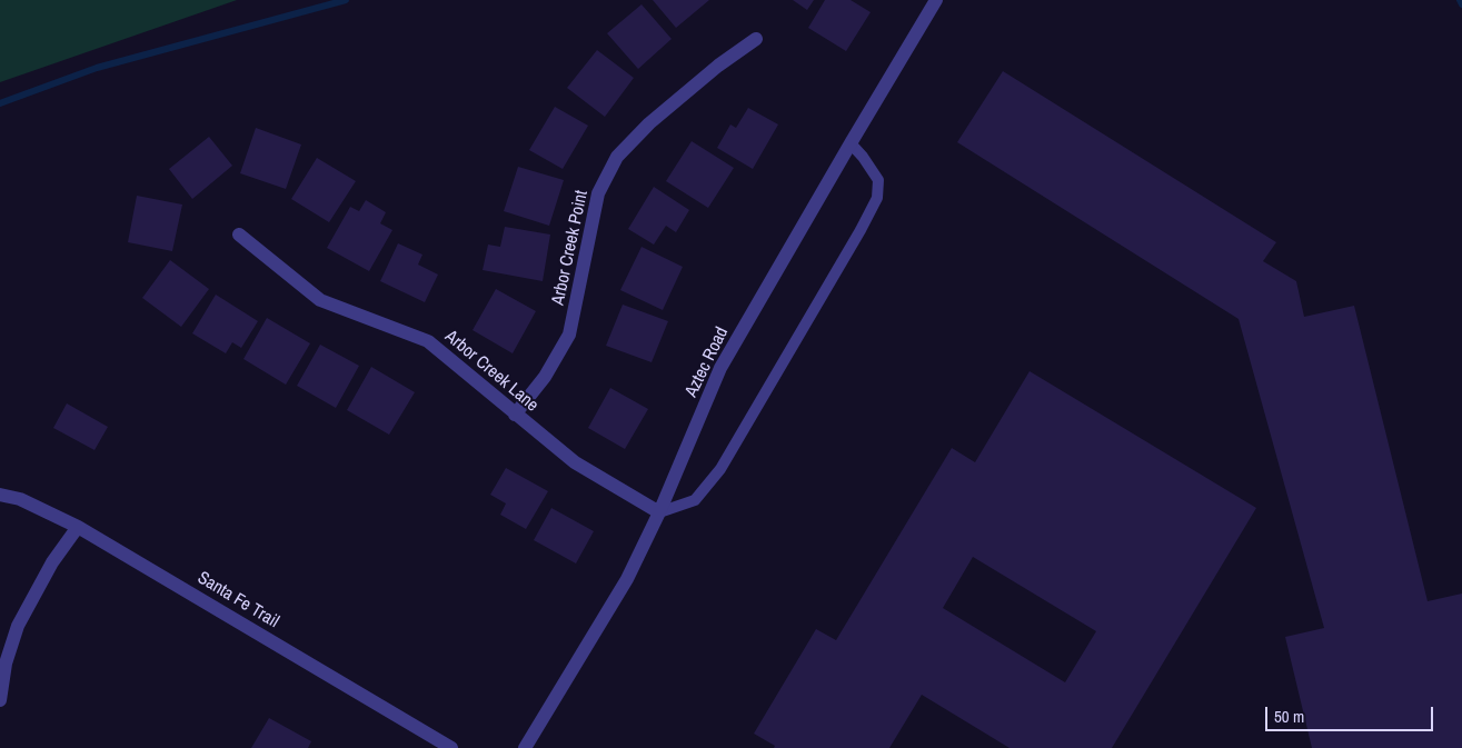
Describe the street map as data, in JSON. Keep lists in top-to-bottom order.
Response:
{
  "streets": {
    "street": [
      "Arbor Creek Point",
      "Aztec Road",
      "Arbor Creek Lane",
      "Santa Fe Trail"
    ]
  },
  "crossings": [
    ["Arbor Creek Point", "Arbor Creek Lane"],
    ["Aztec Road", "Arbor Creek Lane"]
  ],
  "scale_bar": "50 m"
}
